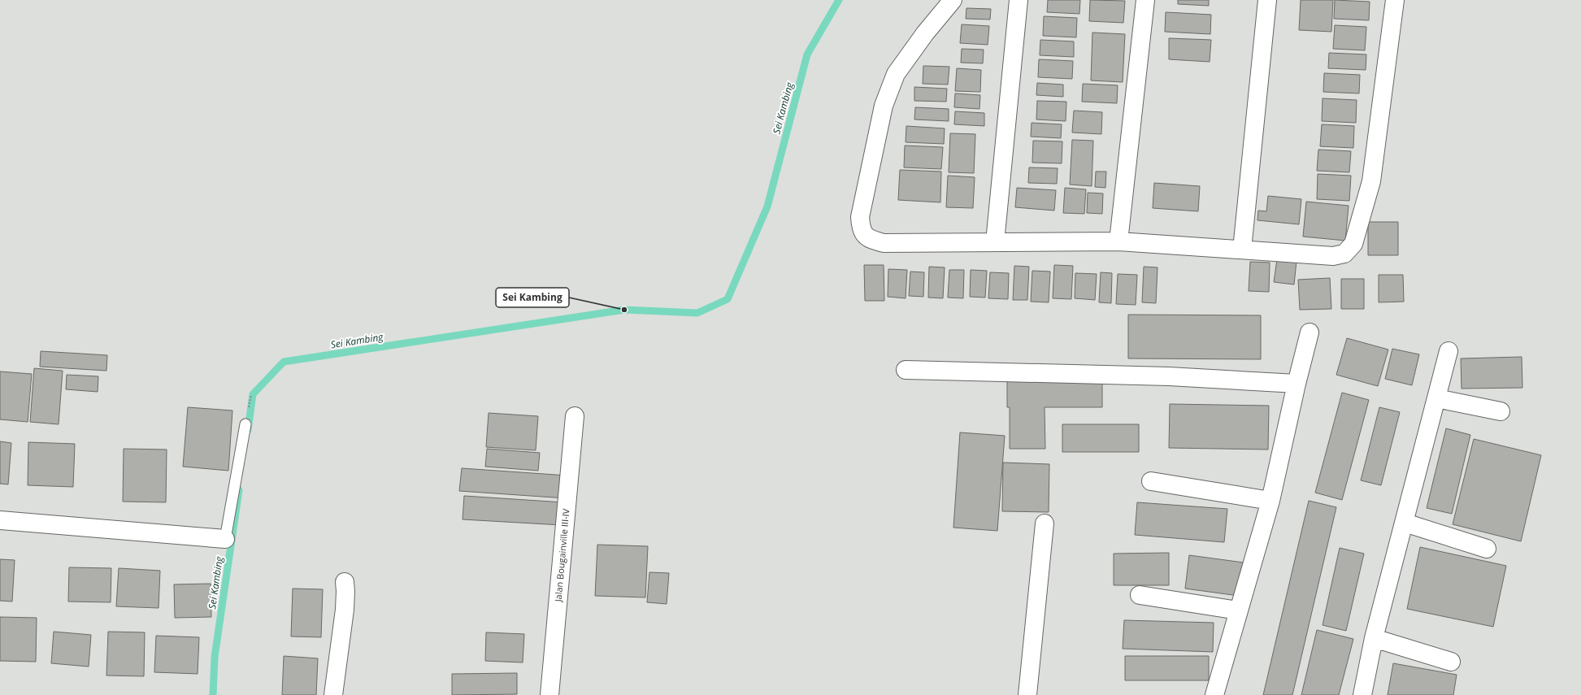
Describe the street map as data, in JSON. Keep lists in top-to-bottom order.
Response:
{
  "streets": {
    "street": ["Jalan Bougainville III-IV"]
  },
  "water": ["Sei Kambing"],
  "places": ["Sei Kambing"]
}
